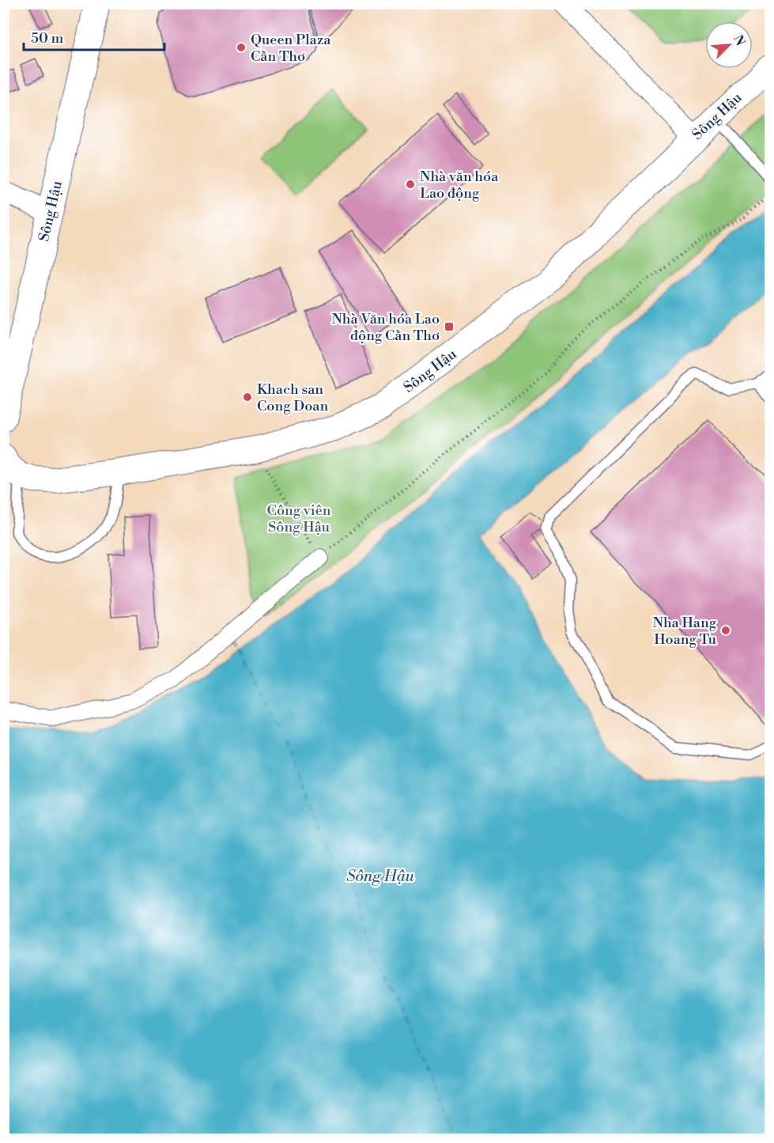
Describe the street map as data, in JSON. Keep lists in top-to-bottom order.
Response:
{
  "streets": {
    "street": ["Sông Hậu"]
  },
  "water": ["Sông Hậu"],
  "parks": ["Công viên Sông Hậu"],
  "places": {
    "other": [
      "Queen Plaza Cần Thơ",
      "Nhà văn hóa Lao động",
      "Khach san Cong Doan",
      "Nha Hang Hoang Tu"
    ],
    "transit": ["Nhà Văn hóa Lao động Cần Thơ"]
  },
  "scale_bar": "50 m",
  "north": "top right"
}
